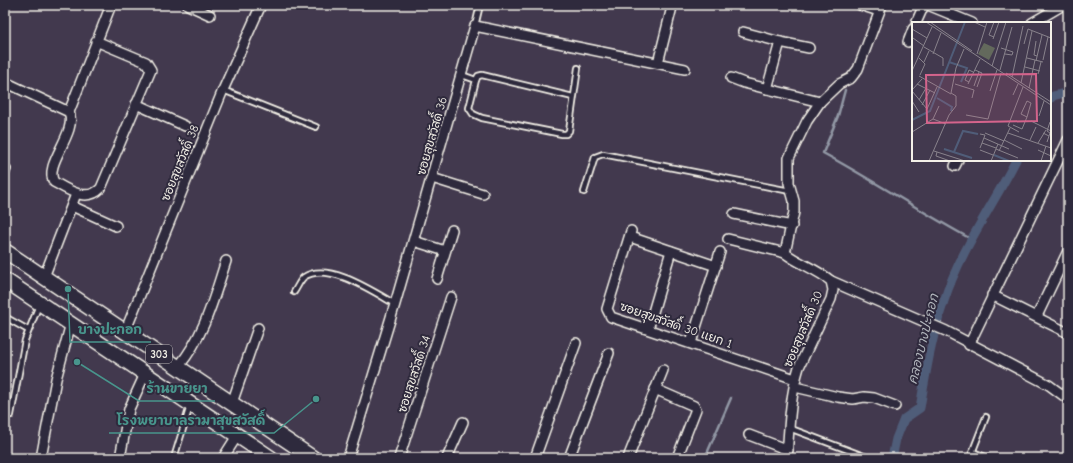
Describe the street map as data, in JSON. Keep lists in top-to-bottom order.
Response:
{
  "streets": {
    "main road": ["303"],
    "street": [
      "ซอยสุขสวัสดิ์ 36",
      "ซอยสุขสวัสดิ์ 38",
      "ซอยสุขสวัสดิ์ 30 แยก 1",
      "ซอยสุขสวัสดิ์ 30",
      "ซอยสุขสวัสดิ์ 34"
    ]
  },
  "crossings": [
    ["ซอยสุขสวัสดิ์ 38", "303"],
    ["ซอยสุขสวัสดิ์ 30 แยก 1", "ซอยสุขสวัสดิ์ 30"]
  ],
  "water": ["คลองบางปะกอก"],
  "places": ["บางปะกอก", "ร้านขายยา", "โรงพยาบาลรามาสุขสวัสดิ์"]
}
